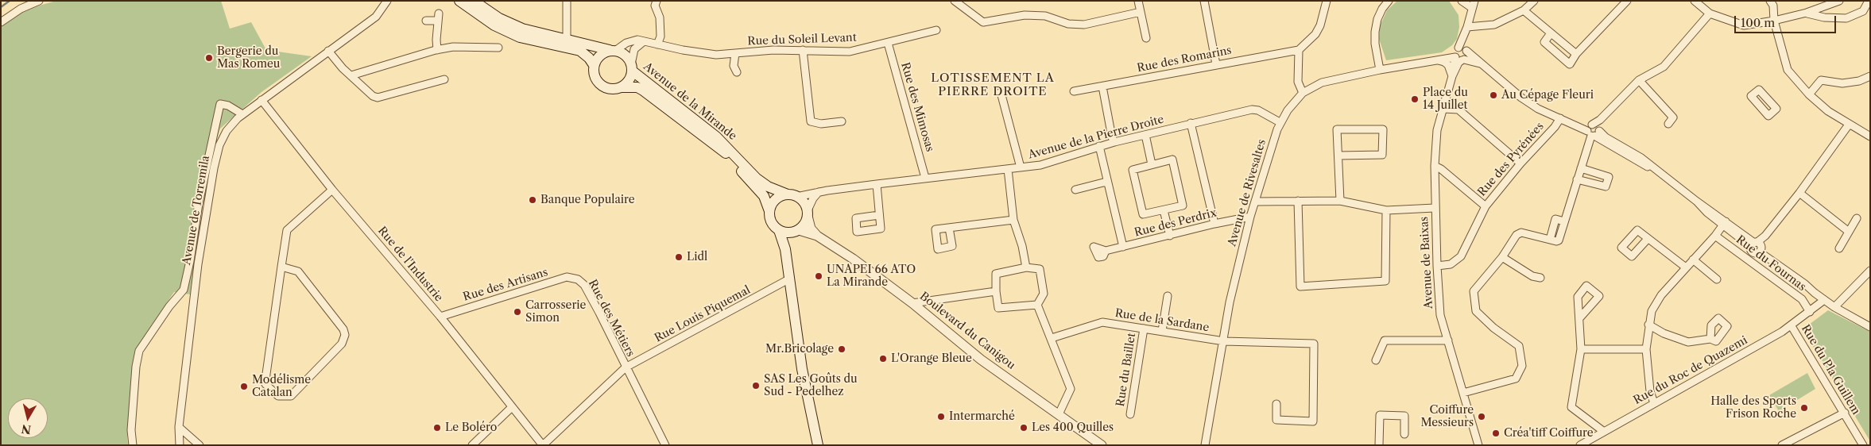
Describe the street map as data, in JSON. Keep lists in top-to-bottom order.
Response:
{
  "streets": {
    "main road": ["Avenue de la Mirande"],
    "street": [
      "Rue du Soleil Levant",
      "Rue des Romarins",
      "Rue des Mimosas",
      "Avenue de la Pierre Droite",
      "Rue des Pyrénées",
      "Avenue de Rivesaltes",
      "Avenue de Torremila",
      "Rue des Perdrix",
      "Avenue de Baixas",
      "Rue du Fournas",
      "Rue de l'Industrie",
      "Rue des Artisans",
      "Rue Louis Piquemal",
      "Rue des Métiers",
      "Rue de la Sardane",
      "Boulevard du Canigou",
      "Rue du Baillet",
      "Rue du Pla Guillem",
      "Rue du Roc de Quazemi"
    ]
  },
  "crossings": [
    ["Rue du Soleil Levant", "Avenue de la Mirande"],
    ["Rue du Soleil Levant", "Rue des Mimosas"],
    ["Avenue de la Mirande", "Avenue de la Pierre Droite"],
    ["Avenue de la Mirande", "Boulevard du Canigou"],
    ["Rue des Mimosas", "Avenue de la Pierre Droite"],
    ["Avenue de la Pierre Droite", "Avenue de Rivesaltes"],
    ["Avenue de la Pierre Droite", "Boulevard du Canigou"],
    ["Rue des Pyrénées", "Avenue de Baixas"],
    ["Rue des Pyrénées", "Rue du Fournas"],
    ["Avenue de Rivesaltes", "Rue des Perdrix"],
    ["Avenue de Rivesaltes", "Avenue de Baixas"],
    ["Avenue de Rivesaltes", "Rue du Fournas"],
    ["Avenue de Rivesaltes", "Rue de la Sardane"],
    ["Avenue de Torremila", "Rue de l'Industrie"],
    ["Avenue de Baixas", "Rue du Fournas"],
    ["Rue du Fournas", "Rue du Roc de Quazemi"],
    ["Rue de l'Industrie", "Rue des Artisans"],
    ["Rue de l'Industrie", "Rue Louis Piquemal"],
    ["Rue des Artisans", "Rue des Métiers"],
    ["Rue Louis Piquemal", "Rue des Métiers"],
    ["Rue de la Sardane", "Rue du Baillet"],
    ["Rue du Pla Guillem", "Rue du Roc de Quazemi"]
  ],
  "districts": ["LOTISSEMENT LA PIERRE DROITE"],
  "places": [
    "Bergerie du Mas Romeu",
    "Au Cépage Fleuri",
    "Place du 14 Juillet",
    "Banque Populaire",
    "Lidl",
    "UNAPEI 66 ATO La Mirande",
    "Carrosserie Simon",
    "Mr.Bricolage",
    "L'Orange Bleue",
    "SAS Les Goûts du Sud - Pedelhez",
    "Modélisme Catalan",
    "Halle des Sports Frison Roche",
    "Intermarché",
    "Coiffure Messieurs",
    "Le Boléro",
    "Les 400 Quilles",
    "Créa'tiff Coiffure"
  ],
  "scale_bar": "100 m",
  "north": "bottom"
}
